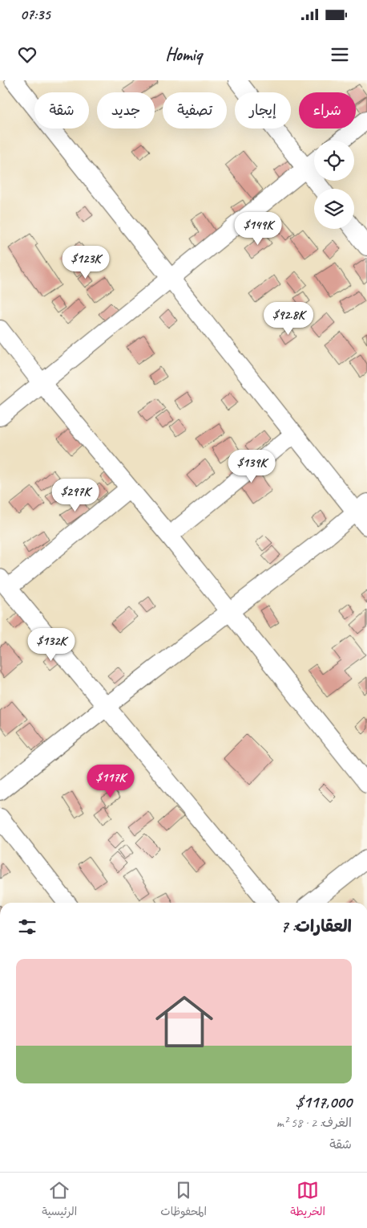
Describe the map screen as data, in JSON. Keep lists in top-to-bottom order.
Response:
{
  "page": {
    "status": "07:35",
    "header": "Homiq",
    "chip": [
      "شراء",
      "إيجار",
      "تصفية",
      "جديد",
      "شقة"
    ],
    "price": [
      "$149K",
      "$123K",
      "$92.8K",
      "$139K",
      "$297K",
      "$132K",
      "$117K"
    ],
    "heading": "العقارات: 7",
    "list": [
      {
        "name": "$117,000",
        "note": "الغرف: 2 · 58 m² · شقة"
      }
    ],
    "tabs": ["الخريطة", "المحفوظات", "الرئيسية"]
  }
}
